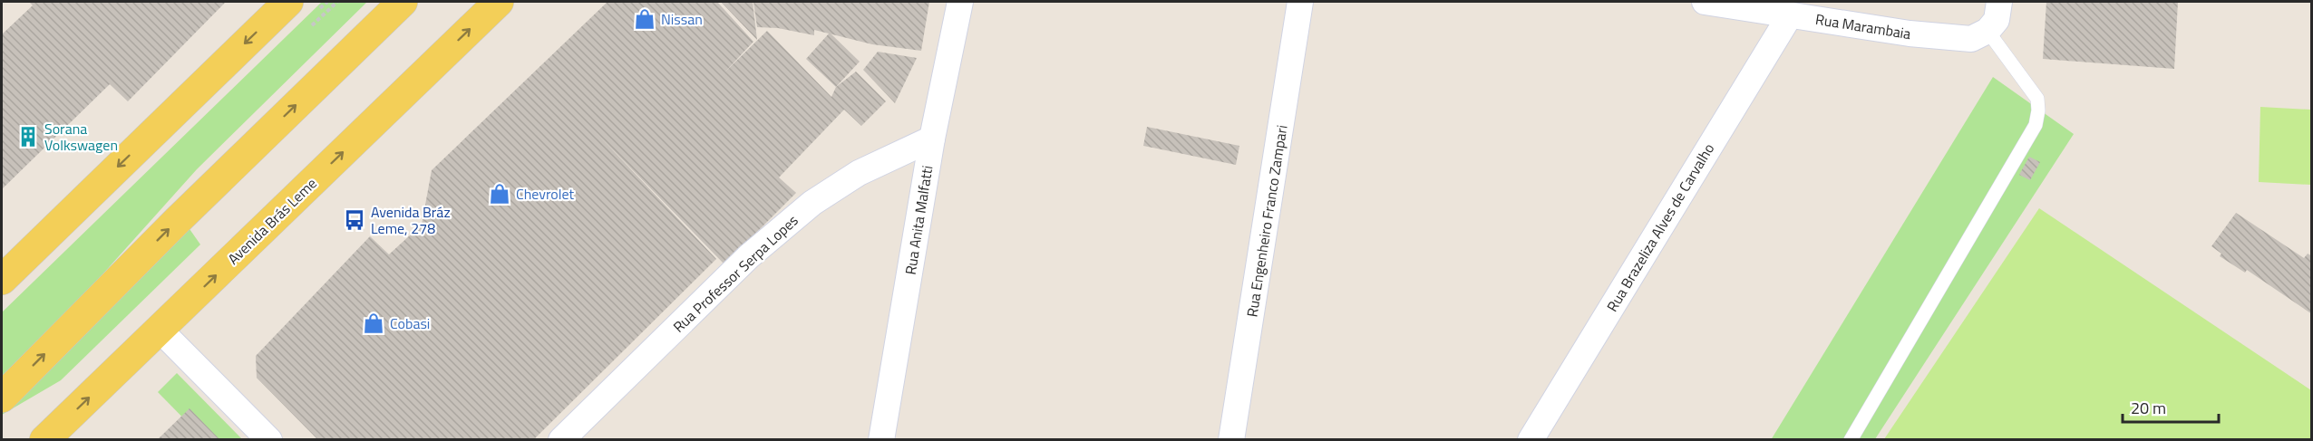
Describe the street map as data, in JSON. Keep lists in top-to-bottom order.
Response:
{
  "streets": {
    "main road": ["Avenida Brás Leme"],
    "street": [
      "Rua Marambaia",
      "Rua Anita Malfatti",
      "Rua Engenheiro Franco Zampari",
      "Rua Brazeliza Alves de Carvalho",
      "Rua Professor Serpa Lopes"
    ]
  },
  "crossings": [
    ["Rua Marambaia", "Rua Brazeliza Alves de Carvalho"],
    ["Rua Anita Malfatti", "Rua Professor Serpa Lopes"]
  ],
  "places": {
    "shop": ["Nissan", "Chevrolet", "Cobasi"],
    "building": ["Sorana Volkswagen"],
    "bus stop": ["Avenida Bráz Leme, 278"]
  },
  "scale_bar": "20 m"
}
